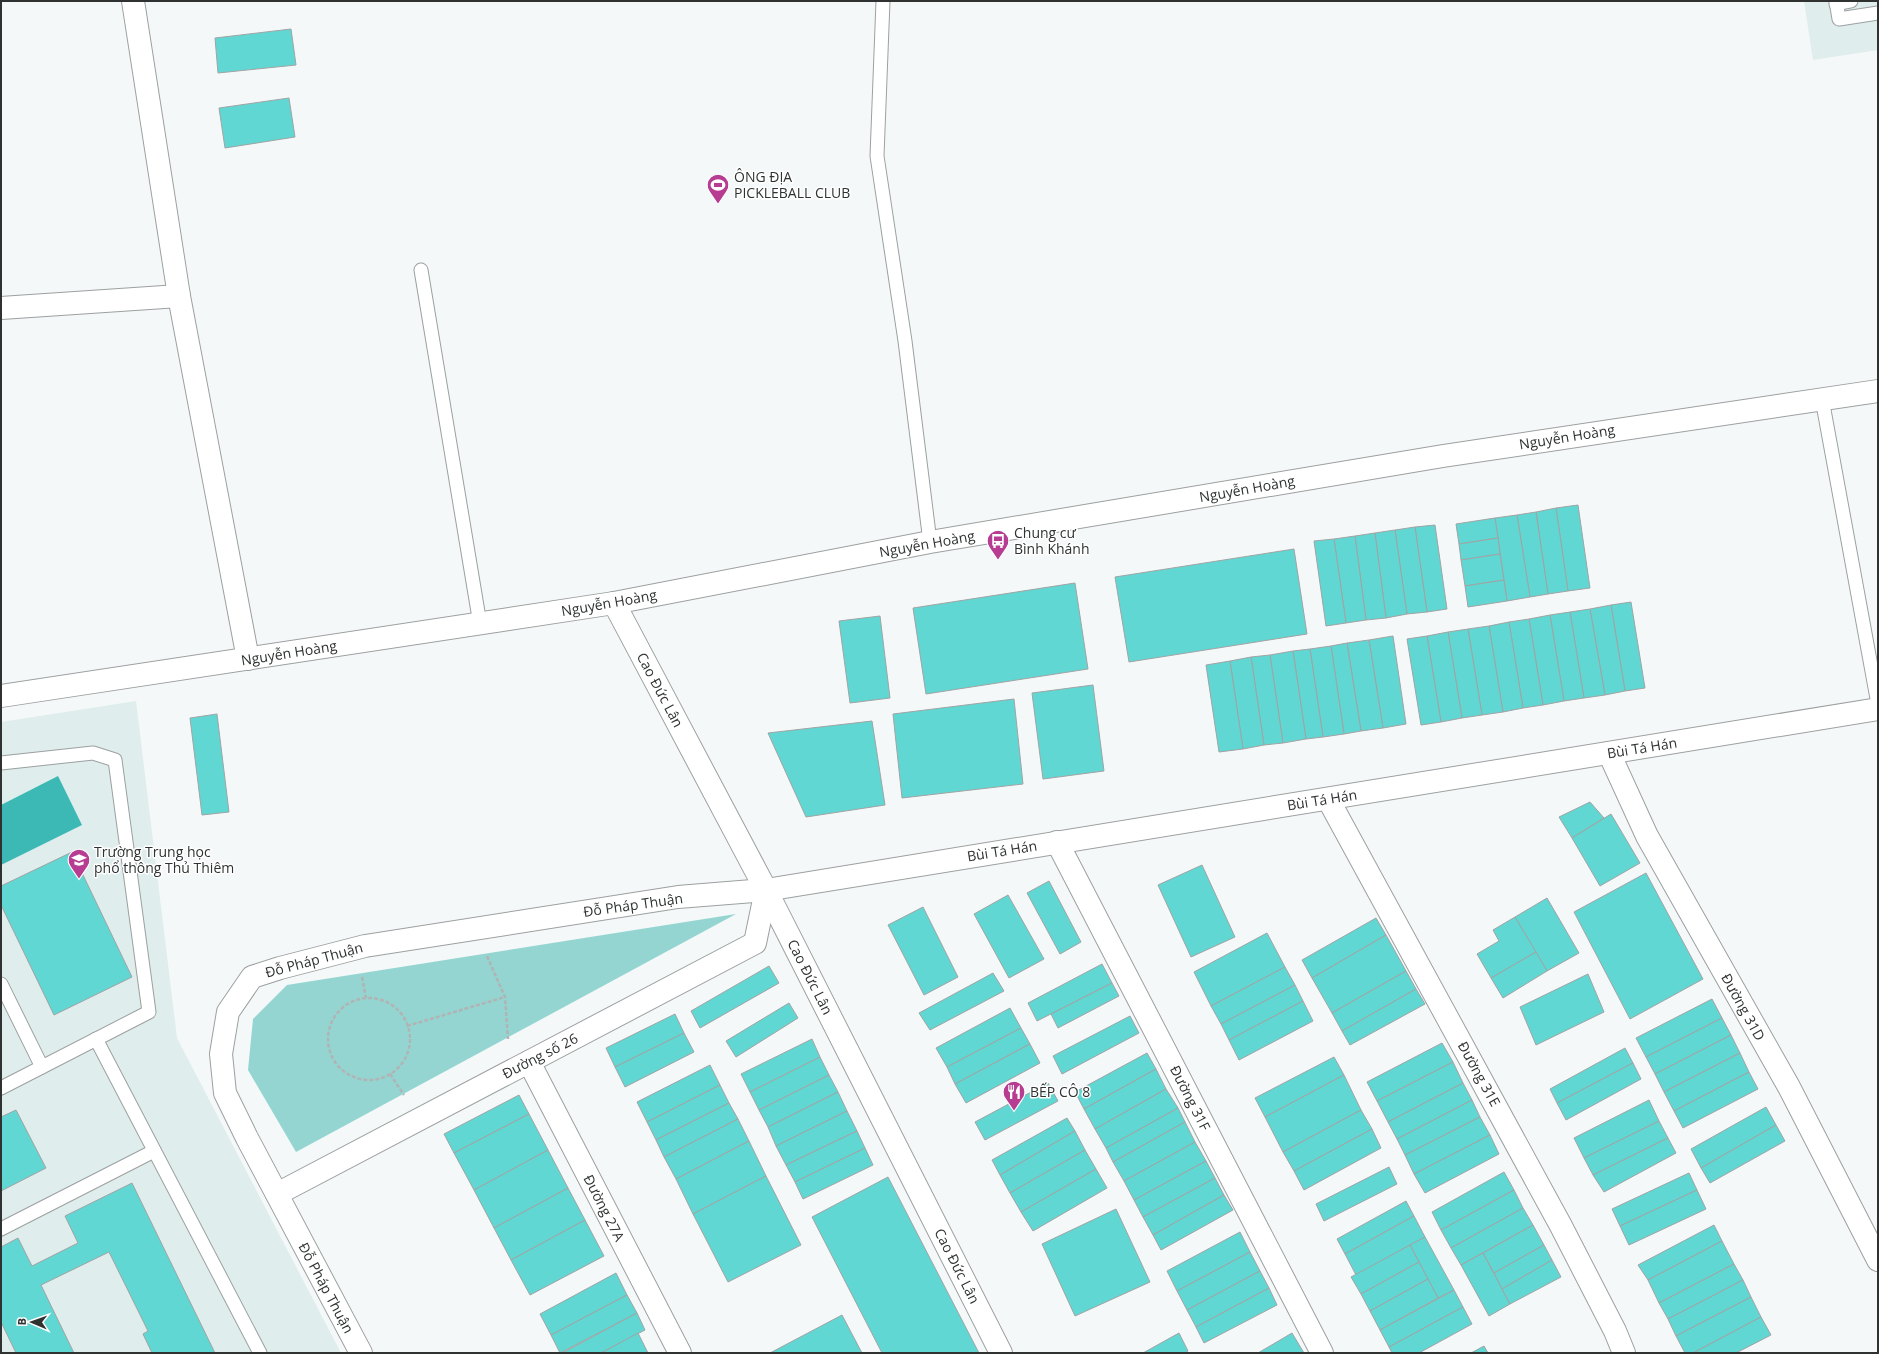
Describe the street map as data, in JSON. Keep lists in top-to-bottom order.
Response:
{
  "streets": {
    "street": [
      "Nguyễn Hoàng",
      "Cao Đức Lân",
      "Bùi Tá Hán",
      "Đỗ Pháp Thuận",
      "Đường 31D",
      "Đường số 26",
      "Đường 31E",
      "Đường 31F",
      "Đường 27A"
    ]
  },
  "crossings": [
    ["Nguyễn Hoàng", "Cao Đức Lân"],
    ["Cao Đức Lân", "Bùi Tá Hán"],
    ["Cao Đức Lân", "Đỗ Pháp Thuận"],
    ["Cao Đức Lân", "Đường số 26"],
    ["Bùi Tá Hán", "Đỗ Pháp Thuận"],
    ["Bùi Tá Hán", "Đường 31D"],
    ["Bùi Tá Hán", "Đường số 26"],
    ["Bùi Tá Hán", "Đường 31E"],
    ["Bùi Tá Hán", "Đường 31F"],
    ["Đỗ Pháp Thuận", "Đường số 26"],
    ["Đường số 26", "Đường 27A"]
  ],
  "places": {
    "sports": ["ÔNG ĐỊA PICKLEBALL CLUB"],
    "bus stop": ["Chung cư Bình Khánh"],
    "school or university": ["Trường Trung học phổ thông Thủ Thiêm"],
    "restaurant": ["BẾP CÔ 8"]
  },
  "north": "left"
}
